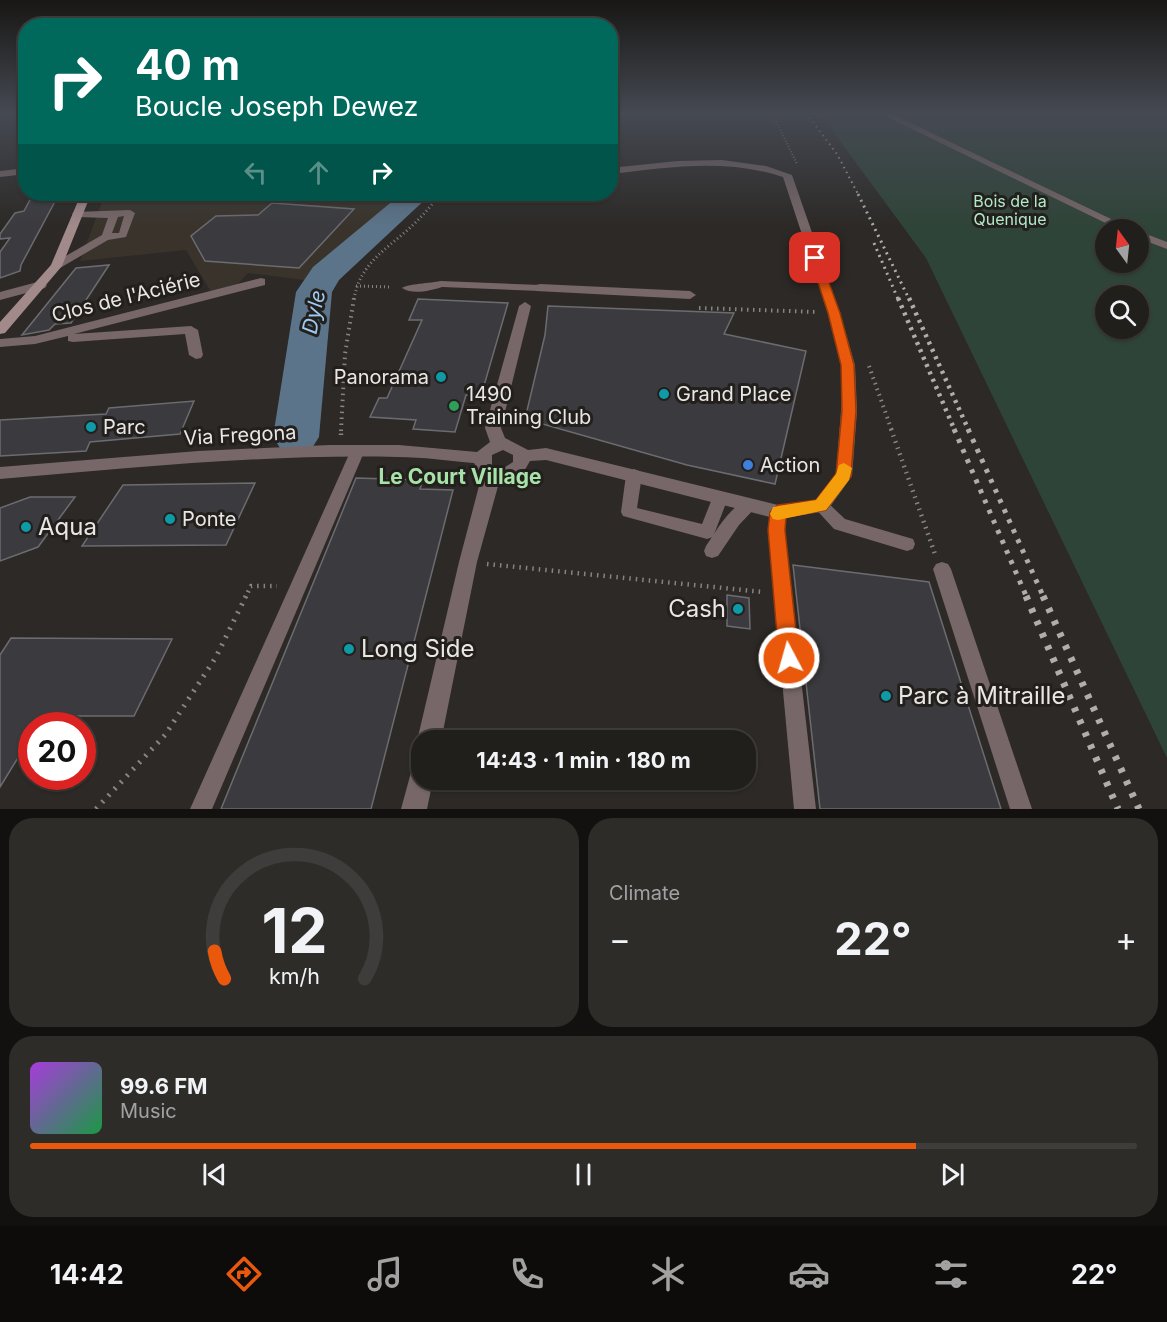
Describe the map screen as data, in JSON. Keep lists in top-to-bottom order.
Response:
{
  "streets": {
    "street": ["Clos de l'Aciérie", "Via Fregona"]
  },
  "districts": ["Le Court Village"],
  "water": ["Dyle"],
  "parks": ["Bois de la Quenique"],
  "places": [
    "Panorama",
    "Grand Place",
    "1490 Training Club",
    "Parc",
    "Action",
    "Ponte",
    "Aqua",
    "Cash",
    "Long Side",
    "Parc à Mitraille"
  ],
  "north": "top",
  "page": {
    "turn": ["40 m", "Boucle Joseph Dewez"],
    "limit": "20",
    "trip": "14:43 · 1 min · 180 m",
    "tile": "Climate",
    "heat": ["−", "22°", "+"],
    "song": ["99.6 FM", "Music"],
    "tabs": ["14:42", "22°"],
    "gauge": ["12", "km/h"]
  }
}
